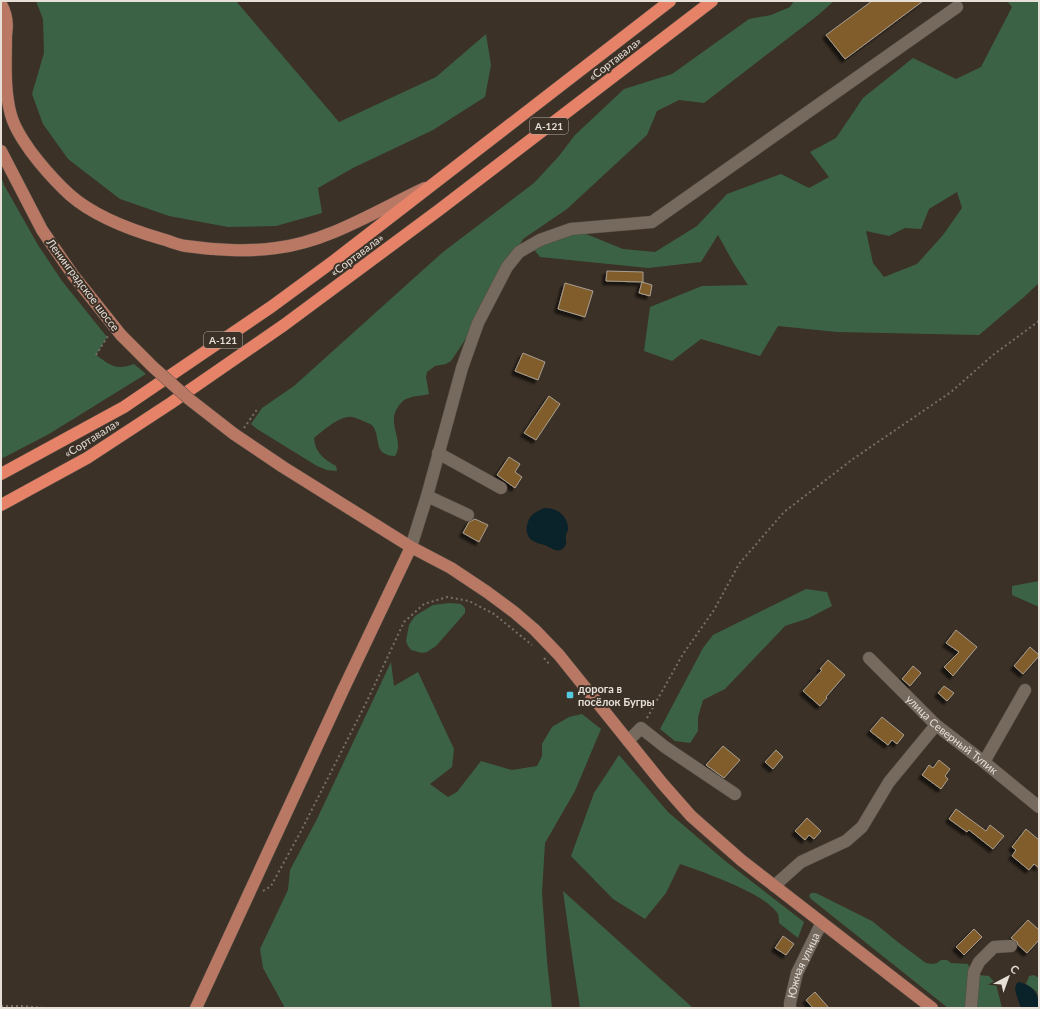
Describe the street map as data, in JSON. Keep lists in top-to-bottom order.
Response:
{
  "streets": {
    "highway": ["«Сортавала»", "А-121"],
    "main road": ["Ленинградское шоссе"],
    "street": ["улица Северный Тупик", "Южная улица"]
  },
  "crossings": [
    ["Ленинградское шоссе", "Южная улица"]
  ],
  "places": {
    "transit": ["дорога в посёлок Бугры"]
  },
  "north": "top right"
}
